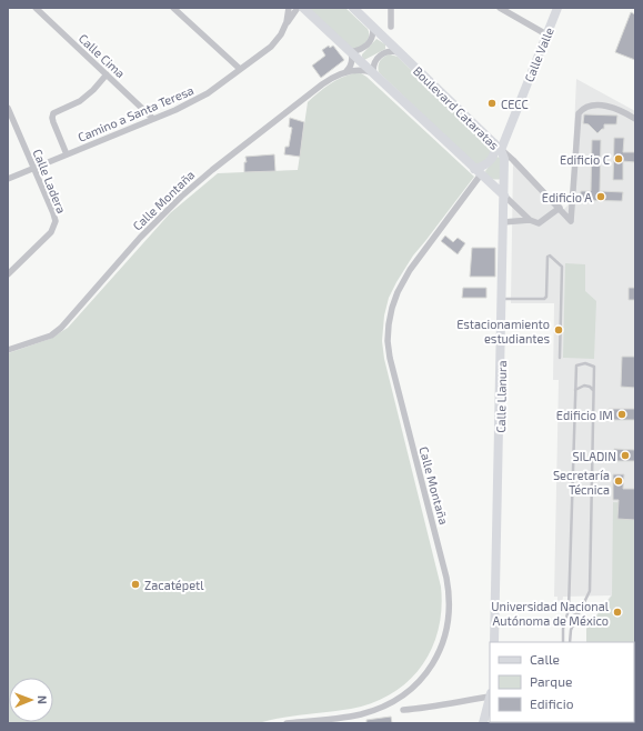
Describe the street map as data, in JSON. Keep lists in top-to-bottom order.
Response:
{
  "streets": {
    "street": [
      "Calle Valle",
      "Calle Cima",
      "Boulevard Cataratas",
      "Camino a Santa Teresa",
      "Calle Ladera",
      "Calle Montaña",
      "Calle Llanura"
    ]
  },
  "crossings": [
    ["Calle Valle", "Boulevard Cataratas"],
    ["Calle Valle", "Calle Montaña"],
    ["Calle Valle", "Calle Llanura"],
    ["Calle Cima", "Camino a Santa Teresa"],
    ["Boulevard Cataratas", "Calle Llanura"],
    ["Camino a Santa Teresa", "Calle Ladera"]
  ],
  "places": [
    "CECC",
    "Edificio C",
    "Edificio A",
    "Estacionamiento estudiantes",
    "Edificio IM",
    "SILADIN",
    "Secretaría Técnica",
    "Zacatépetl",
    "Universidad Nacional Autónoma de México"
  ],
  "legend": ["Calle", "Parque", "Edificio"],
  "north": "right"
}
